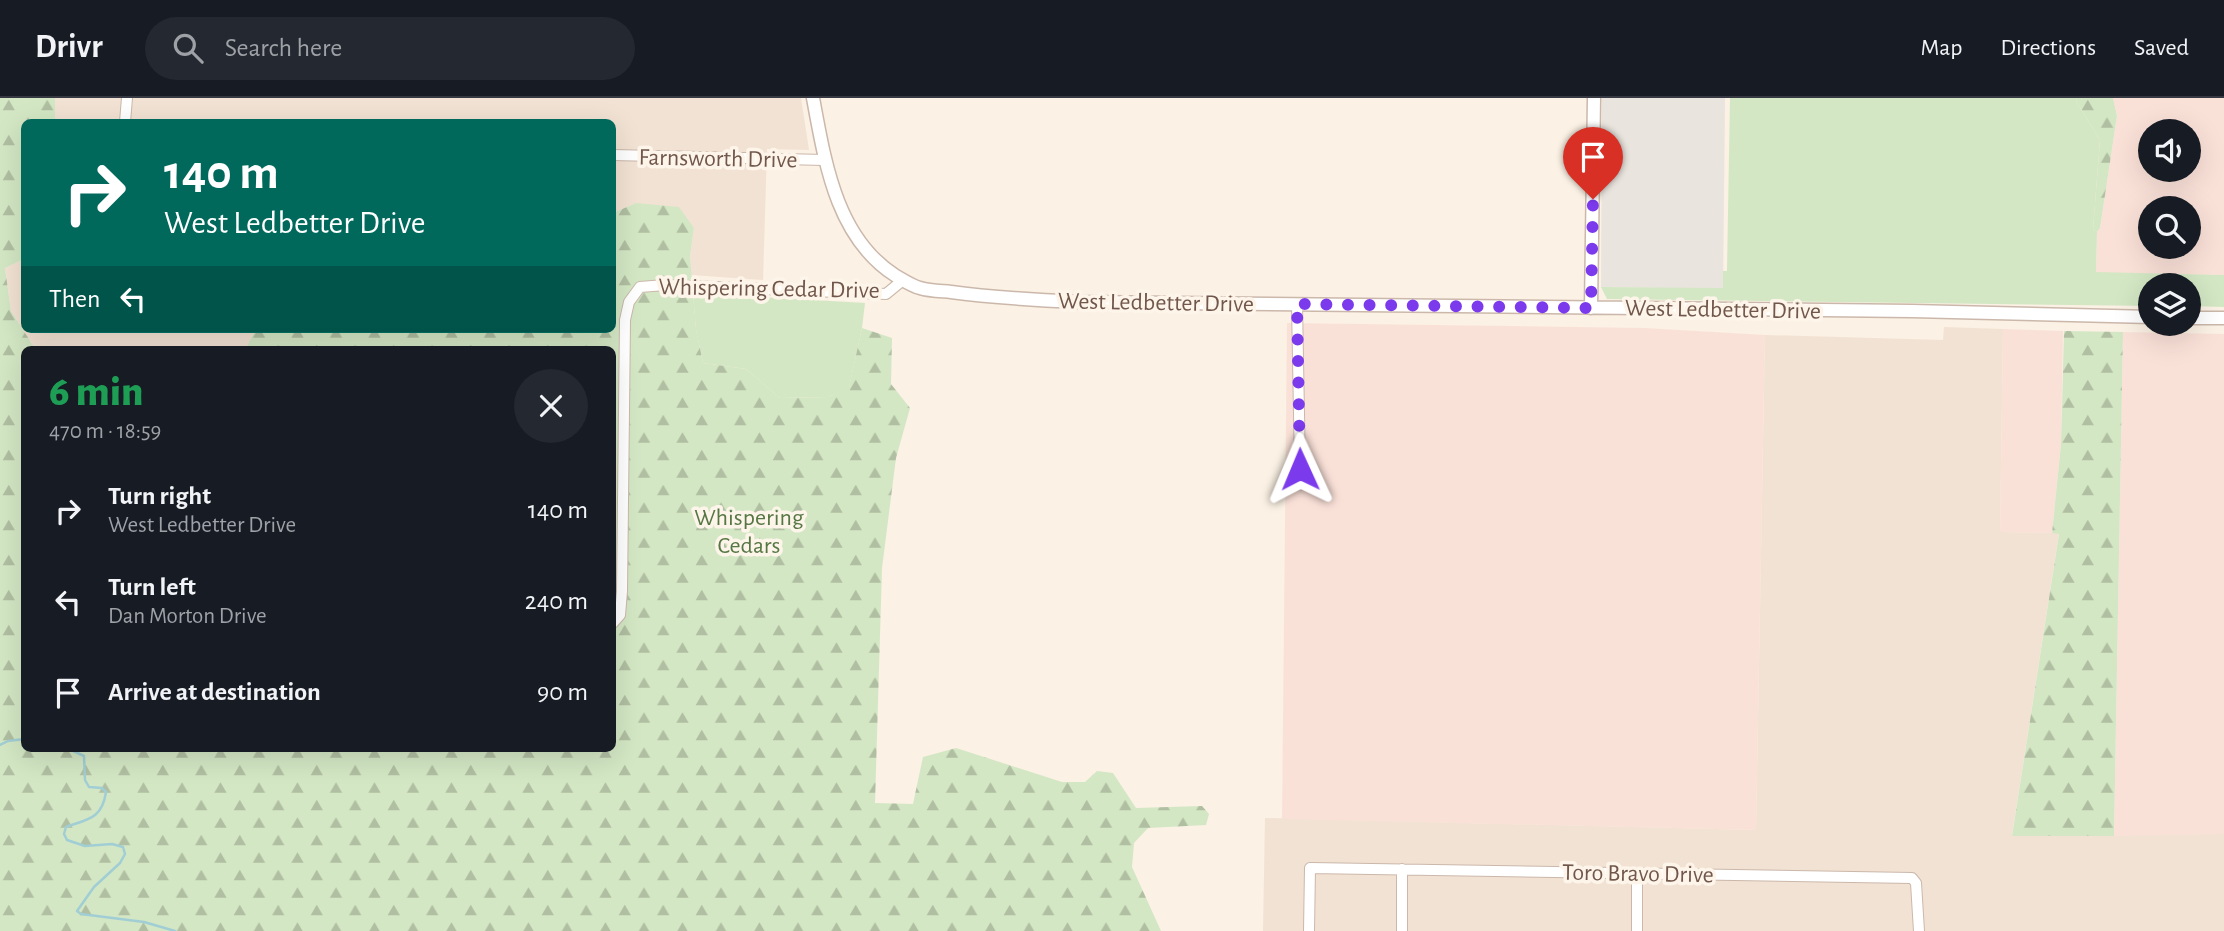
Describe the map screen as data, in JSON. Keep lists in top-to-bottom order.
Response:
{
  "streets": {
    "street": [
      "Farnsworth Drive",
      "Whispering Cedar Drive",
      "West Ledbetter Drive",
      "Toro Bravo Drive"
    ]
  },
  "crossings": [
    ["Whispering Cedar Drive", "West Ledbetter Drive"]
  ],
  "parks": ["Whispering Cedars"],
  "page": {
    "header": "Drivr",
    "search": "Search here",
    "nav": ["Map", "Directions", "Saved"],
    "turn": ["140 m", "West Ledbetter Drive"],
    "then": "Then",
    "heading": ["6 min", "470 m · 18:59"],
    "list": [
      {
        "name": "Turn right",
        "note": "West Ledbetter Drive",
        "value": "140 m"
      },
      {
        "name": "Turn left",
        "note": "Dan Morton Drive",
        "value": "240 m"
      },
      {
        "name": "Arrive at destination",
        "value": "90 m"
      }
    ]
  }
}
